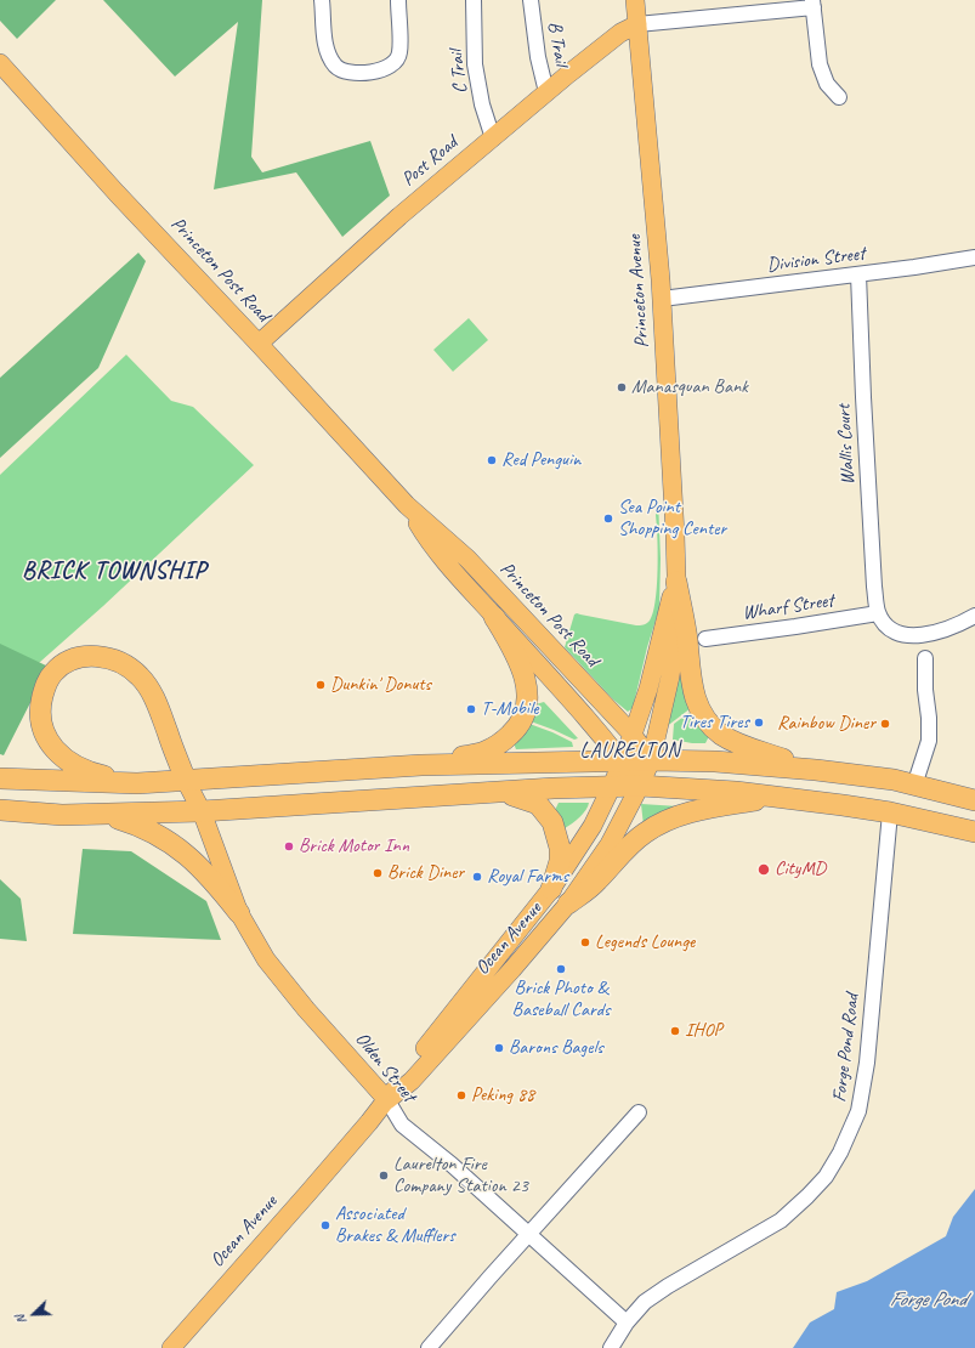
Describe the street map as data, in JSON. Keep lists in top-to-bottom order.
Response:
{
  "streets": {
    "main road": [
      "Post Road",
      "Princeton Post Road",
      "Princeton Avenue",
      "Ocean Avenue",
      "Olden Street"
    ],
    "street": [
      "B Trail",
      "C Trail",
      "Division Street",
      "Wallis Court",
      "Wharf Street",
      "Forge Pond Road"
    ]
  },
  "crossings": [
    ["B Trail", "Post Road"],
    ["C Trail", "Post Road"],
    ["Post Road", "Princeton Post Road"],
    ["Post Road", "Princeton Avenue"],
    ["Division Street", "Princeton Avenue"],
    ["Division Street", "Wallis Court"],
    ["Princeton Post Road", "Princeton Avenue"],
    ["Princeton Post Road", "Ocean Avenue"],
    ["Princeton Avenue", "Ocean Avenue"],
    ["Wallis Court", "Wharf Street"],
    ["Ocean Avenue", "Olden Street"],
    ["Forge Pond Road", "Olden Street"]
  ],
  "districts": ["BRICK TOWNSHIP", "LAURELTON"],
  "water": ["Forge Pond"],
  "places": [
    "Manasquan Bank",
    "Red Penguin",
    "Sea Point Shopping Center",
    "Dunkin' Donuts",
    "T-Mobile",
    "Tires Tires",
    "Rainbow Diner",
    "Brick Motor Inn",
    "CityMD",
    "Brick Diner",
    "Royal Farms",
    "Legends Lounge",
    "Brick Photo & Baseball Cards",
    "IHOP",
    "Barons Bagels",
    "Peking 88",
    "Laurelton Fire Company Station 23",
    "Associated Brakes & Mufflers"
  ],
  "north": "bottom left"
}
